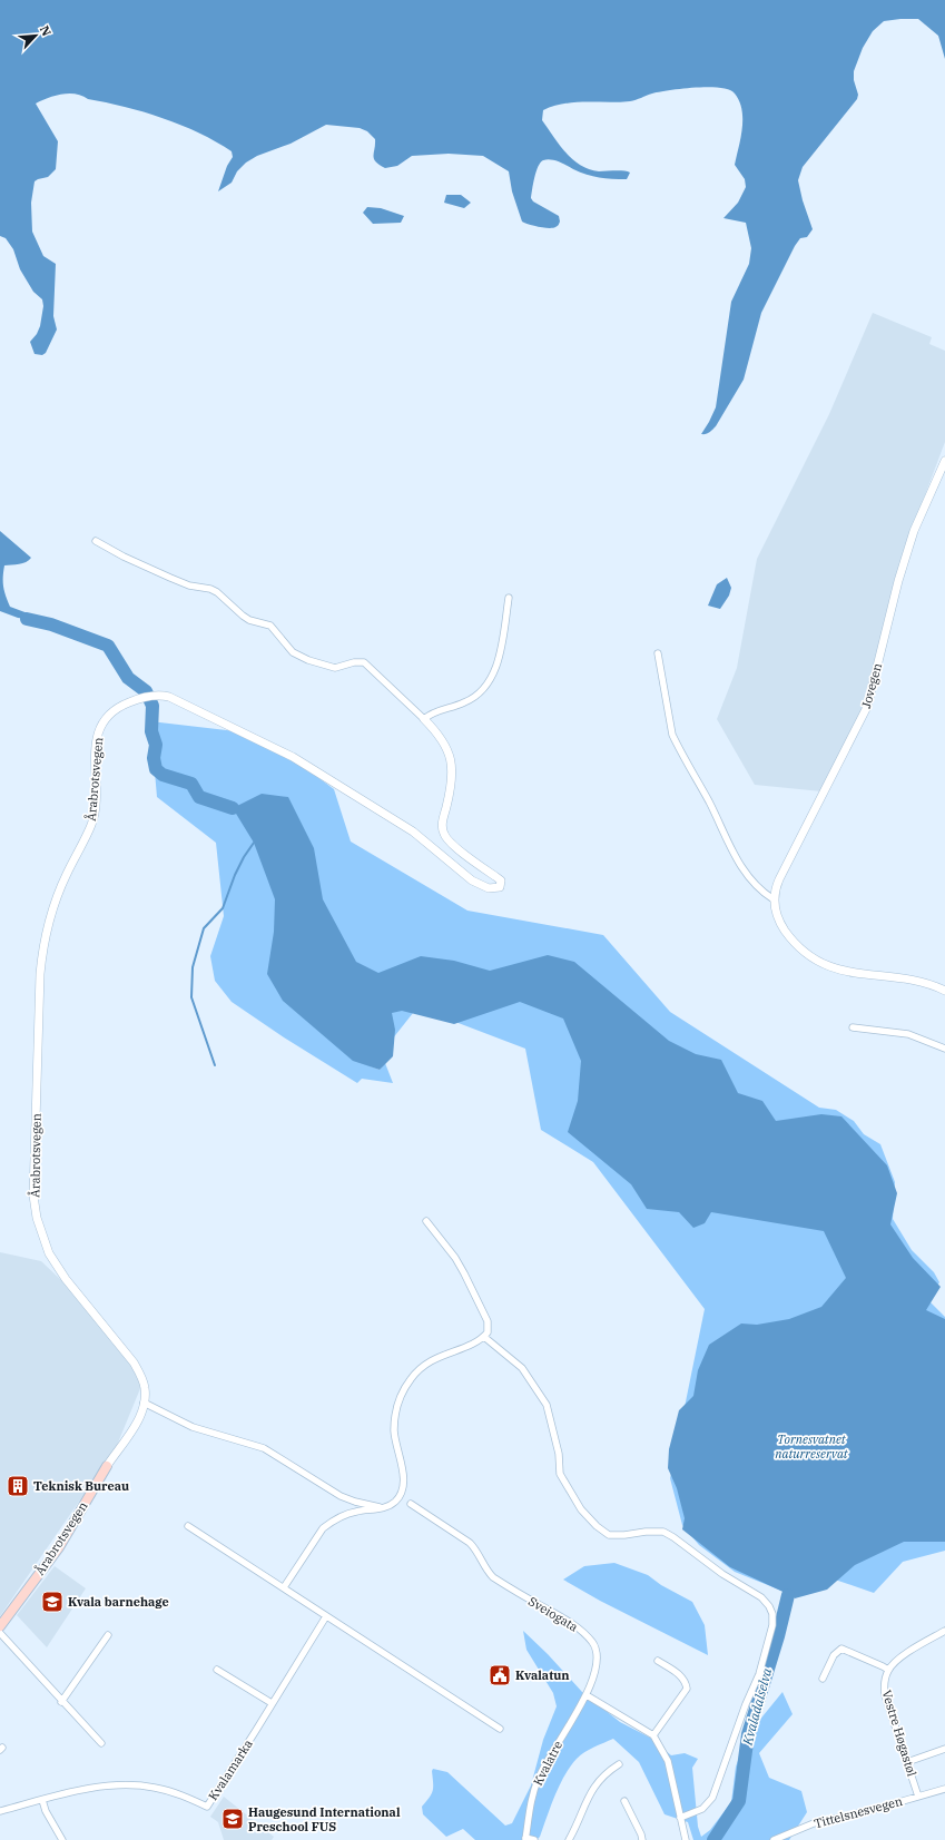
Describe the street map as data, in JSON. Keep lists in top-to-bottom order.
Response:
{
  "streets": {
    "main road": ["Årabrotsvegen"],
    "street": [
      "Jovegen",
      "Sveiogata",
      "Vestre Høgastøl",
      "Kvalatre",
      "Kvalamarka",
      "Tittelsnesvegen"
    ]
  },
  "crossings": [
    ["Sveiogata", "Kvalatre"],
    ["Vestre Høgastøl", "Tittelsnesvegen"]
  ],
  "water": ["Kvaladalselva"],
  "parks": ["Tornesvatnet naturreservat"],
  "places": {
    "building": ["Teknisk Bureau"],
    "school or university": ["Kvala barnehage", "Haugesund International Preschool FUS"],
    "public building": ["Kvalatun"]
  },
  "north": "top right"
}
